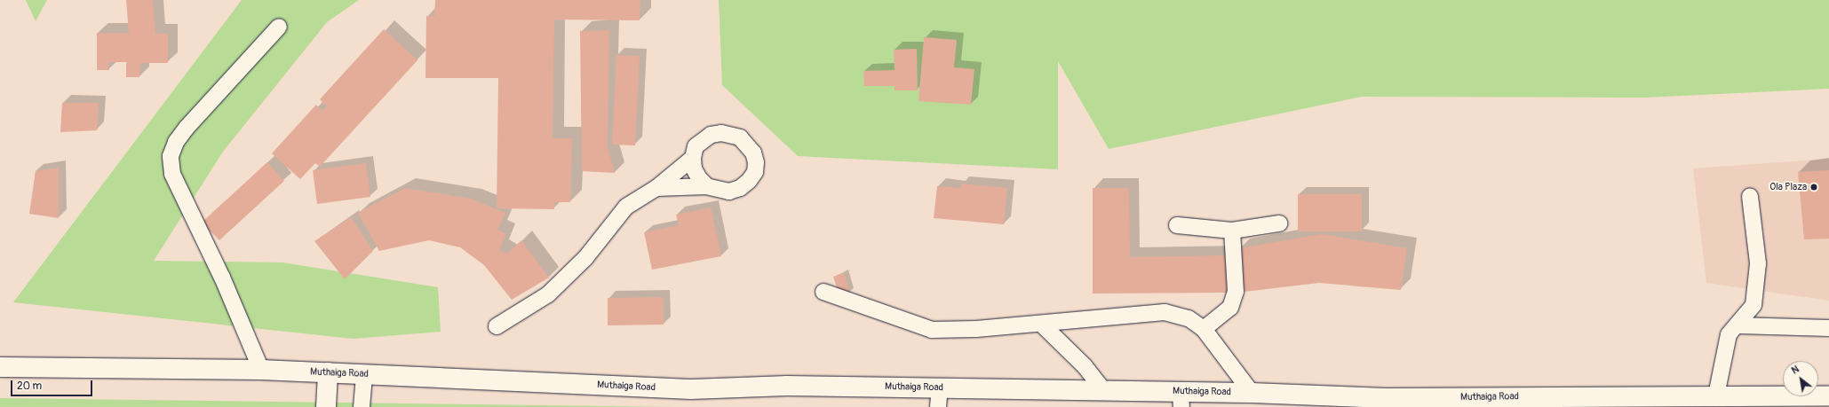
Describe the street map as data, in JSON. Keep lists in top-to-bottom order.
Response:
{
  "streets": {
    "main road": ["Muthaiga Road"]
  },
  "places": ["Ola Plaza"],
  "scale_bar": "20 m",
  "north": "top left"
}
